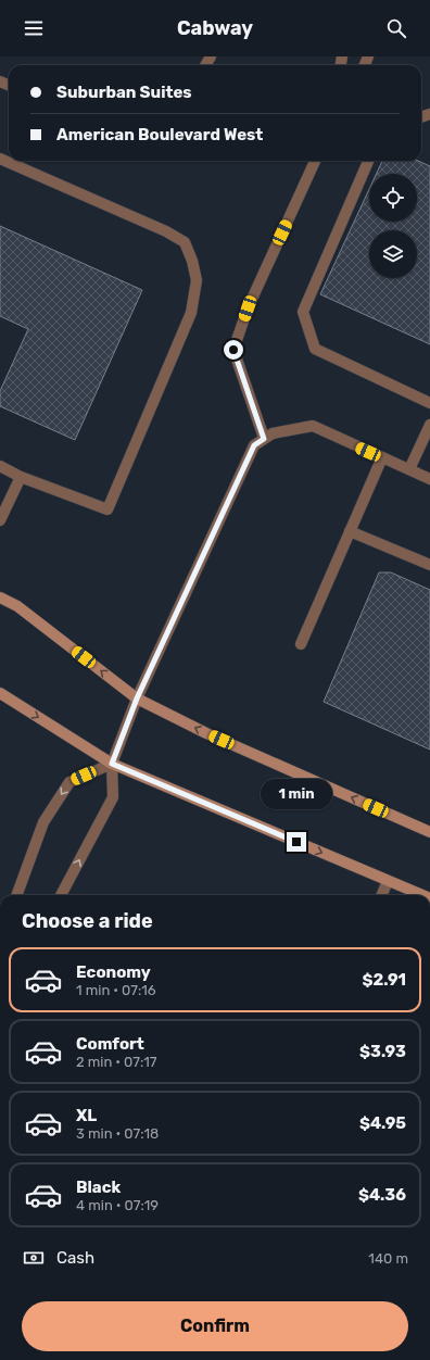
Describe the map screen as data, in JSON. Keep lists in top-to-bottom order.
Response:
{
  "page": {
    "header": "Cabway",
    "banner": ["Suburban Suites", "American Boulevard West"],
    "bubble": "1 min",
    "heading": "Choose a ride",
    "list": [
      {
        "name": "Economy",
        "note": "1 min · 07:16",
        "value": "$2.91"
      },
      {
        "name": "Comfort",
        "note": "2 min · 07:17",
        "value": "$3.93"
      },
      {
        "name": "XL",
        "note": "3 min · 07:18",
        "value": "$4.95"
      },
      {
        "name": "Black",
        "note": "4 min · 07:19",
        "value": "$4.36"
      }
    ],
    "pay": ["Cash", "140 m"],
    "buttons": "Confirm"
  }
}
